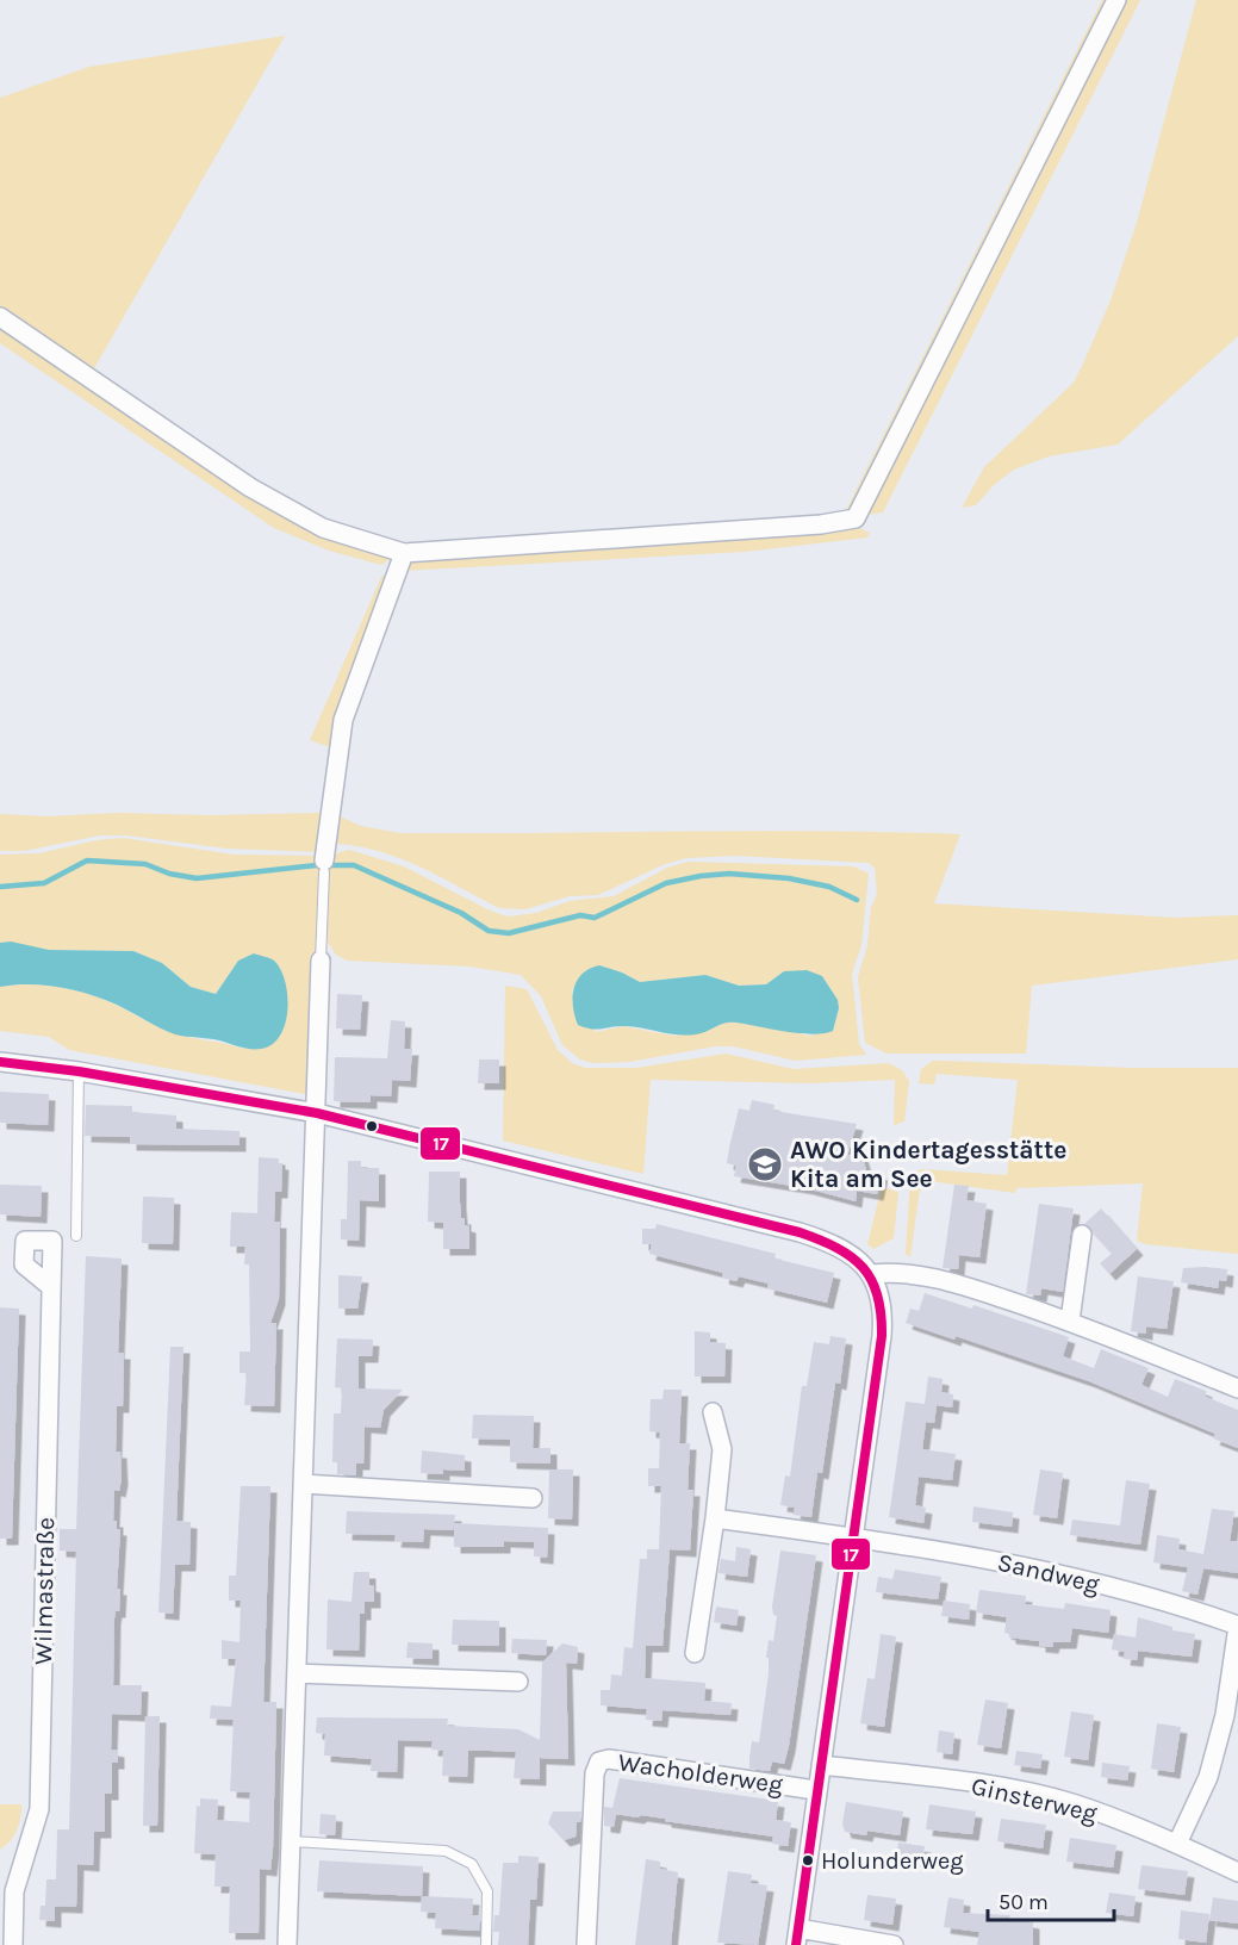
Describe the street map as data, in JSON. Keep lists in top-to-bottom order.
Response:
{
  "streets": {
    "street": [
      "Sandweg",
      "Wilmastraße",
      "Wacholderweg",
      "Ginsterweg"
    ]
  },
  "places": {
    "school or university": ["AWO Kindertagesstätte Kita am See"],
    "other": ["Holunderweg"]
  },
  "lines": ["transit line 17"],
  "scale_bar": "50 m"
}
